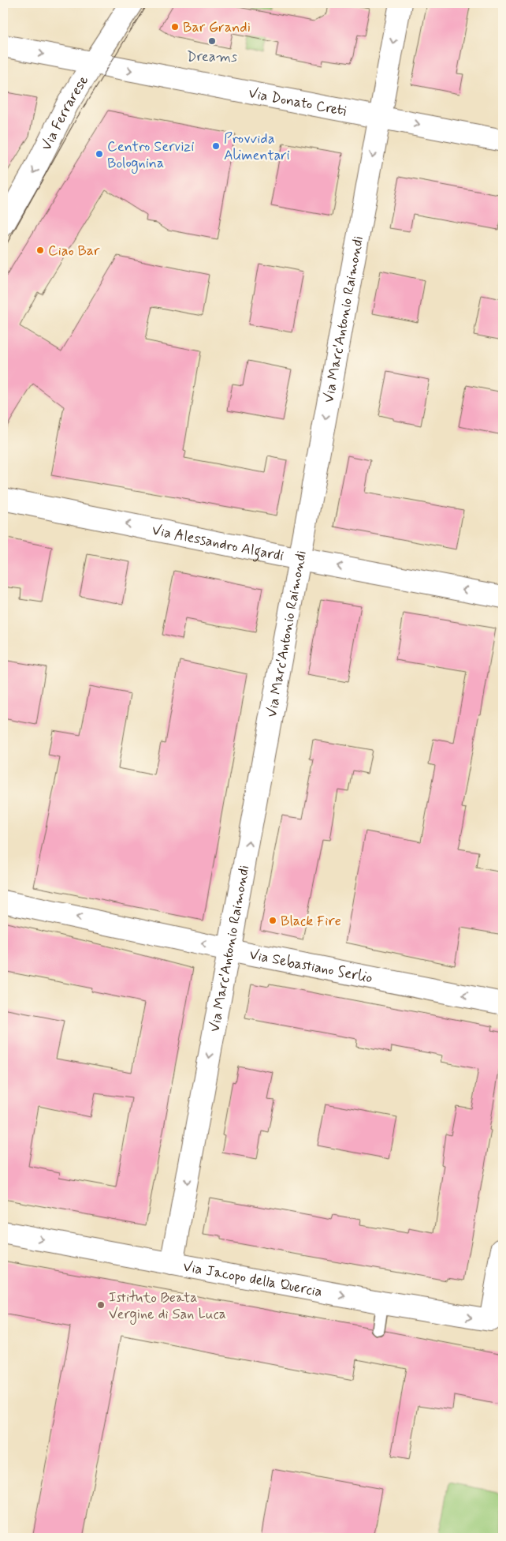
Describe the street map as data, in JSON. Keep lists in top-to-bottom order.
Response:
{
  "streets": {
    "street": [
      "Via Donato Creti",
      "Via Ferrarese",
      "Via Marc'Antonio Raimondi",
      "Via Alessandro Algardi",
      "Via Sebastiano Serlio",
      "Via Jacopo della Quercia"
    ]
  },
  "crossings": [
    ["Via Donato Creti", "Via Ferrarese"],
    ["Via Donato Creti", "Via Marc'Antonio Raimondi"],
    ["Via Marc'Antonio Raimondi", "Via Alessandro Algardi"],
    ["Via Marc'Antonio Raimondi", "Via Sebastiano Serlio"],
    ["Via Marc'Antonio Raimondi", "Via Jacopo della Quercia"]
  ],
  "one_way": [
    "Via Donato Creti",
    "Via Ferrarese",
    "Via Alessandro Algardi",
    "Via Sebastiano Serlio",
    "Via Jacopo della Quercia"
  ],
  "places": [
    "Bar Grandi",
    "Dreams",
    "Provvida Alimentari",
    "Centro Servizi Bolognina",
    "Ciao Bar",
    "Black Fire",
    "Istituto Beata Vergine di San Luca"
  ]
}
